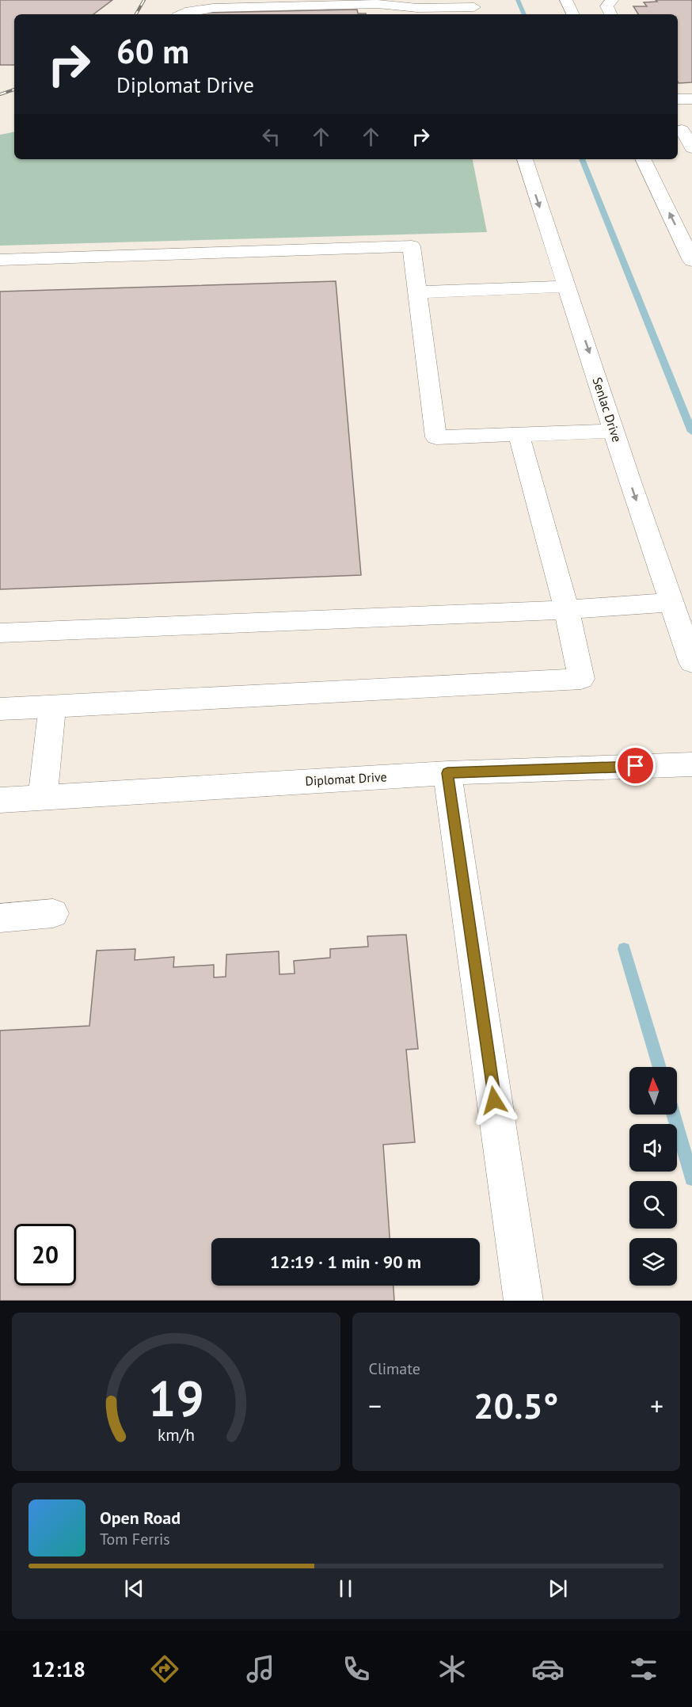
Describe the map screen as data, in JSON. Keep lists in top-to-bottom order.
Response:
{
  "streets": {
    "street": ["Senlac Drive", "Diplomat Drive"]
  },
  "north": "top",
  "page": {
    "turn": ["60 m", "Diplomat Drive"],
    "limit": "20",
    "trip": "12:19 · 1 min · 90 m",
    "tile": "Climate",
    "heat": ["−", "20.5°", "+"],
    "song": ["Open Road", "Tom Ferris"],
    "tabs": "12:18",
    "gauge": ["19", "km/h"]
  }
}
